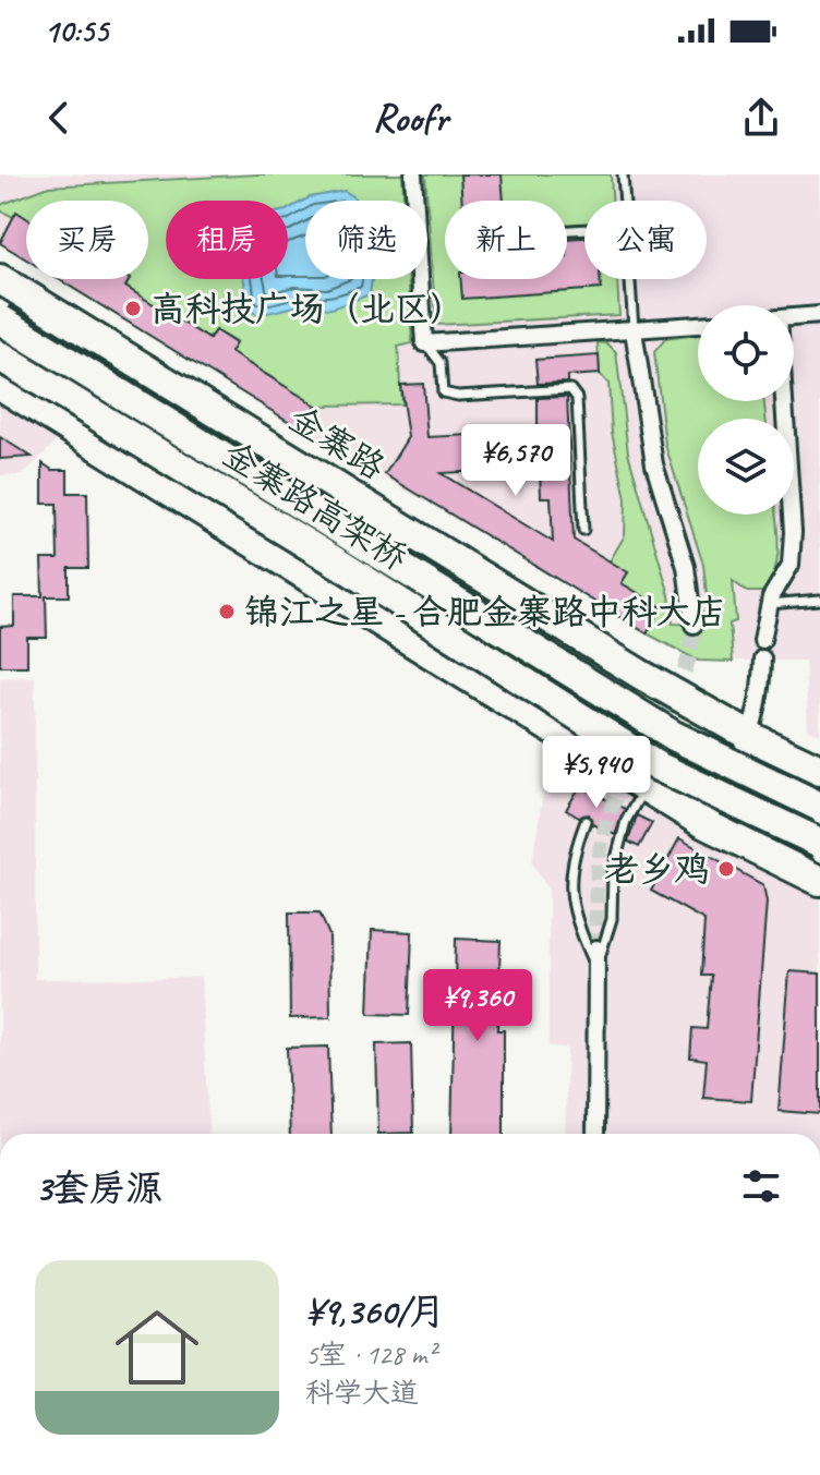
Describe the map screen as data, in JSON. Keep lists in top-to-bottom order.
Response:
{
  "streets": {
    "highway": ["金寨路", "金寨路高架桥"]
  },
  "places": ["高科技广场（北区）", "锦江之星 - 合肥金寨路中科大店", "老乡鸡"],
  "page": {
    "status": "10:55",
    "header": "Roofr",
    "chip": [
      "买房",
      "租房",
      "筛选",
      "新上",
      "公寓"
    ],
    "price": ["¥6,570", "¥5,940", "¥9,360"],
    "heading": "3套房源",
    "list": [
      {
        "name": "¥9,360/月",
        "note": "5室 · 128 m² · 科学大道"
      }
    ]
  }
}
